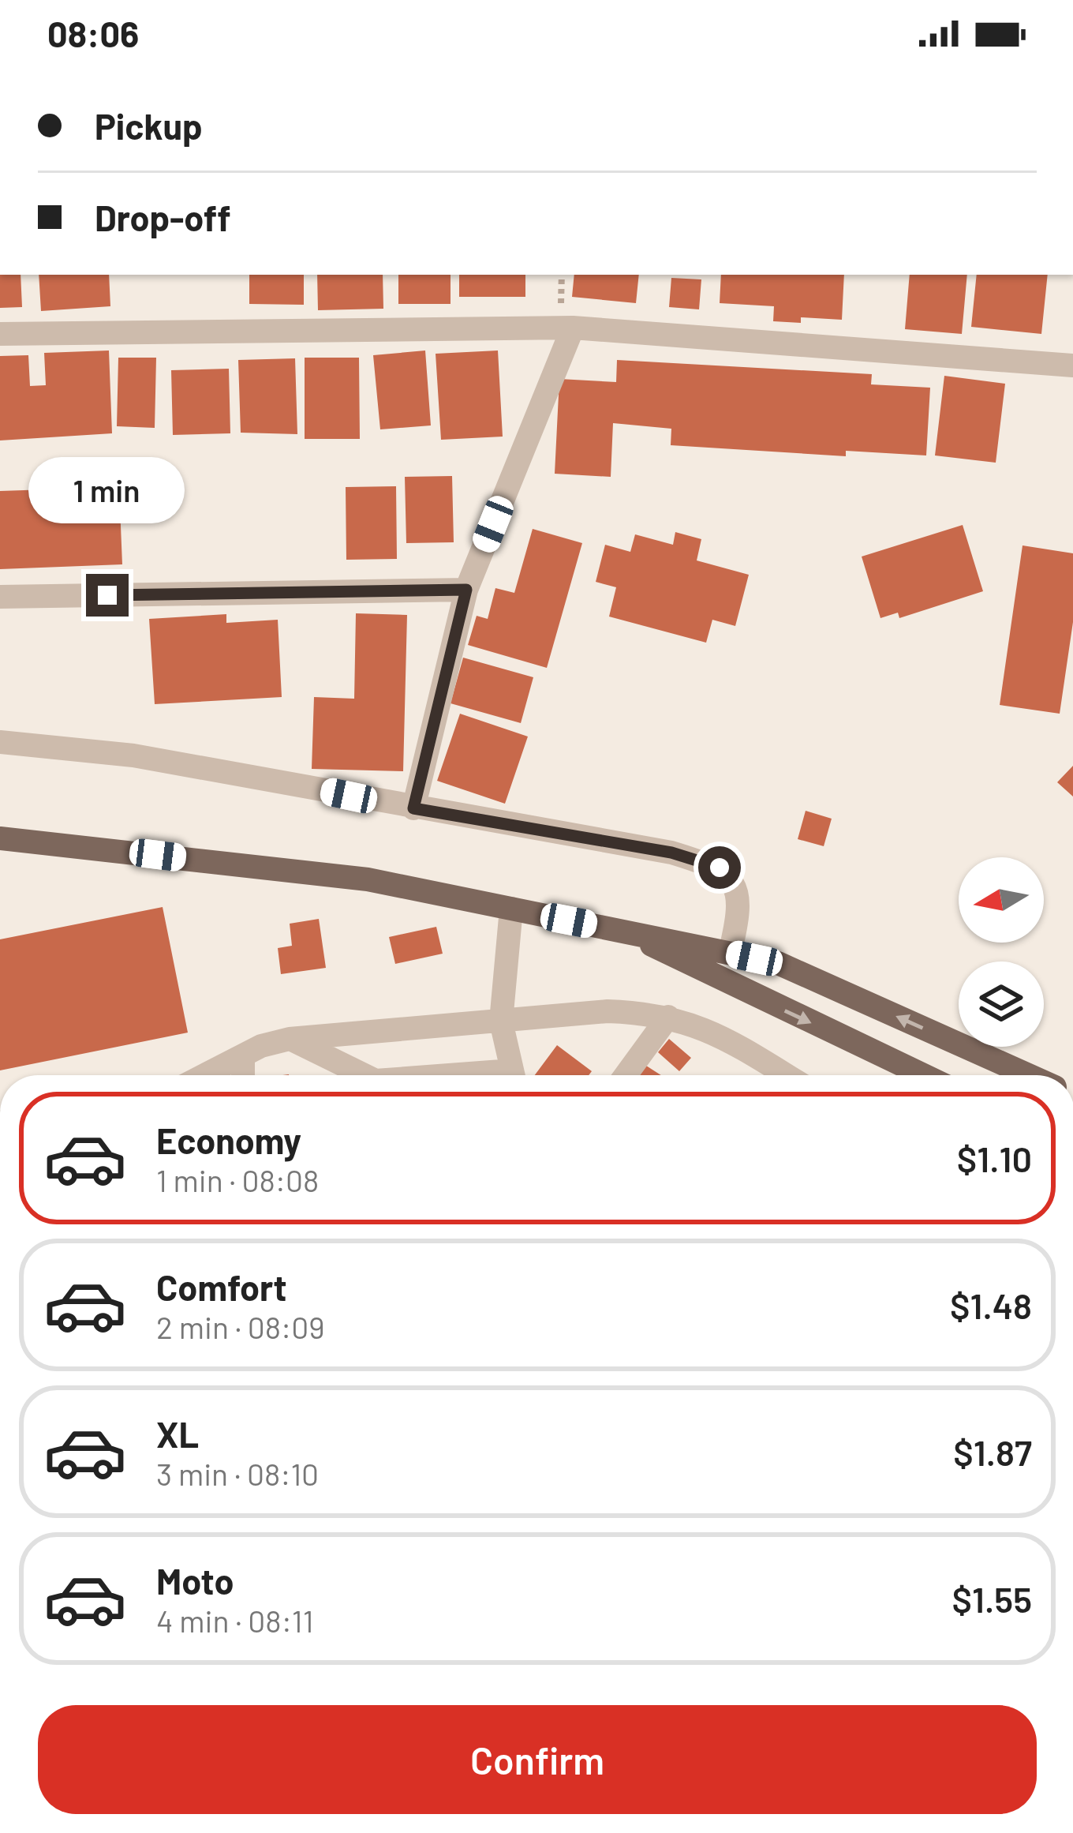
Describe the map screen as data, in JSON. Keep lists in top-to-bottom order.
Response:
{
  "north": "left",
  "page": {
    "status": "08:06",
    "banner": ["Pickup", "Drop-off"],
    "bubble": "1 min",
    "list": [
      {
        "name": "Economy",
        "note": "1 min · 08:08",
        "value": "$1.10"
      },
      {
        "name": "Comfort",
        "note": "2 min · 08:09",
        "value": "$1.48"
      },
      {
        "name": "XL",
        "note": "3 min · 08:10",
        "value": "$1.87"
      },
      {
        "name": "Moto",
        "note": "4 min · 08:11",
        "value": "$1.55"
      }
    ],
    "buttons": "Confirm"
  }
}
